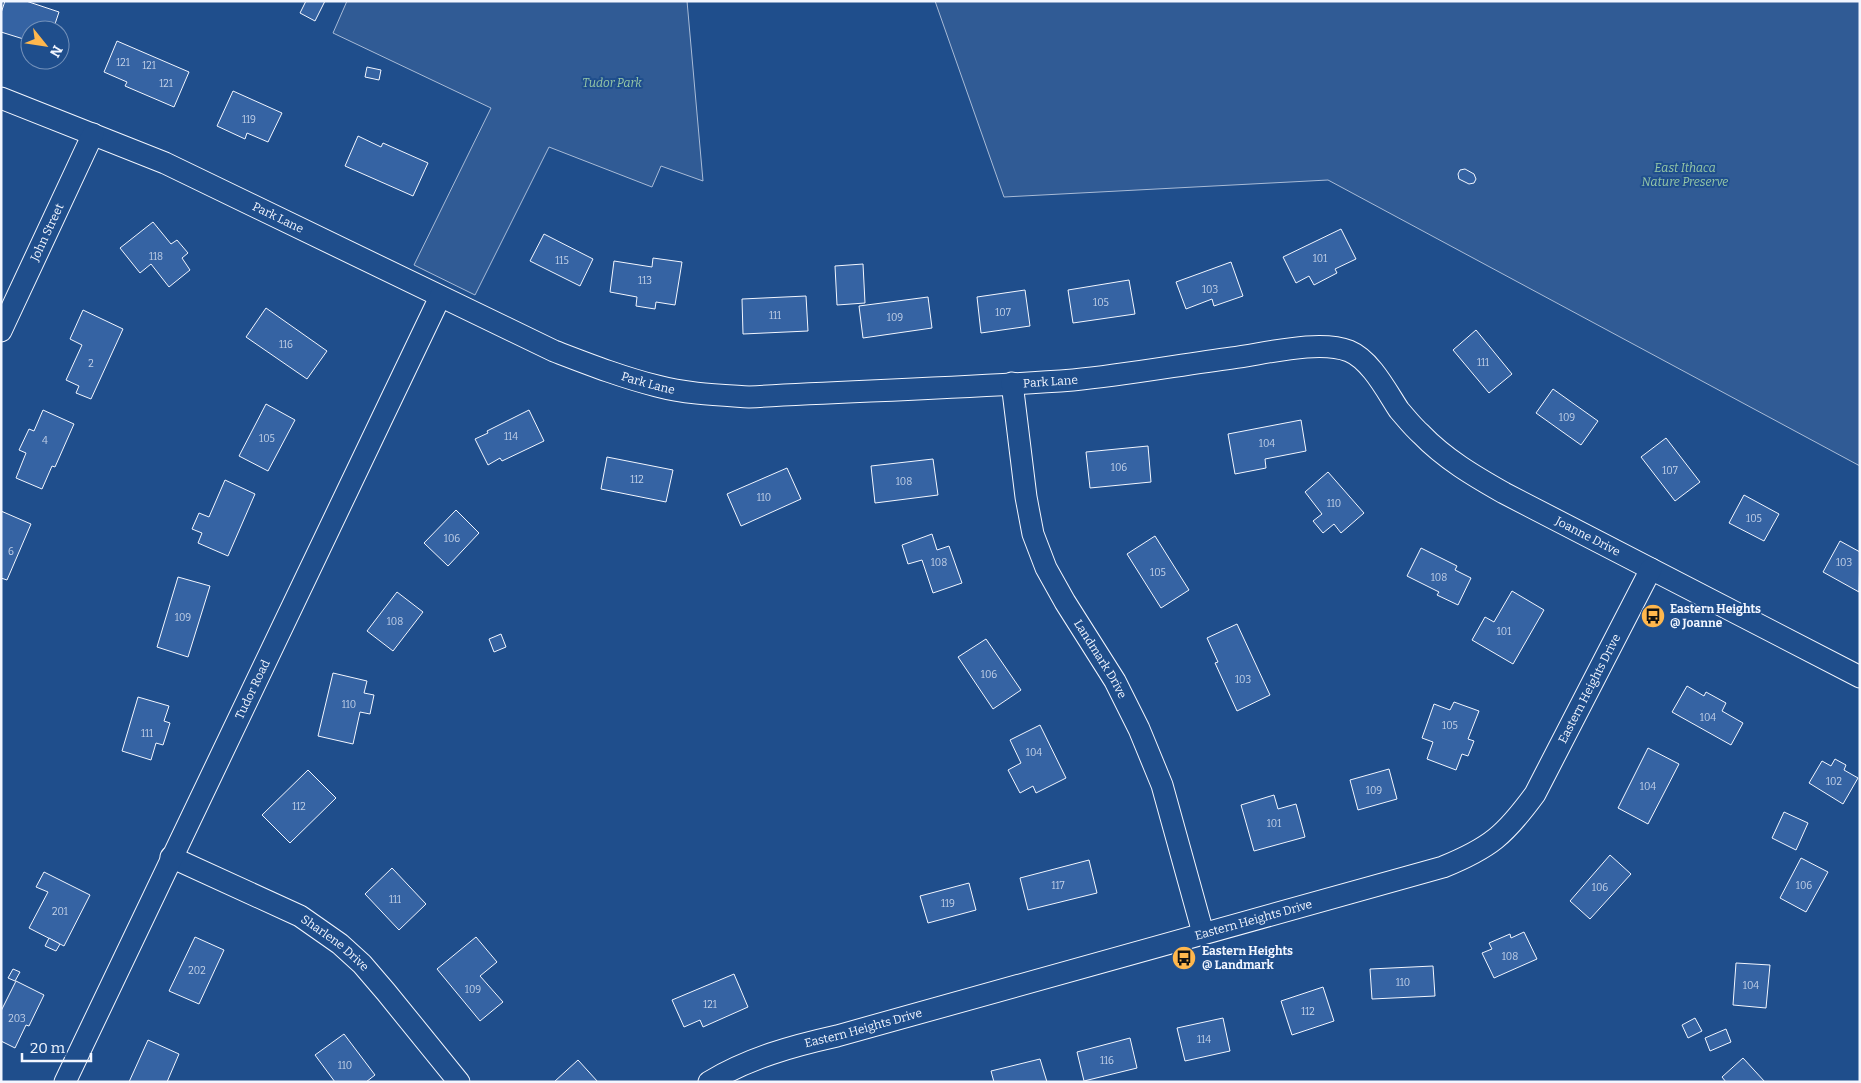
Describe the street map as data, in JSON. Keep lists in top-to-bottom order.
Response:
{
  "streets": {
    "street": [
      "Park Lane",
      "John Street",
      "Joanne Drive",
      "Landmark Drive",
      "Tudor Road",
      "Eastern Heights Drive",
      "Sharlene Drive"
    ]
  },
  "crossings": [
    ["Park Lane", "John Street"],
    ["Park Lane", "Joanne Drive"],
    ["Park Lane", "Landmark Drive"],
    ["Park Lane", "Tudor Road"],
    ["Joanne Drive", "Eastern Heights Drive"],
    ["Landmark Drive", "Eastern Heights Drive"],
    ["Tudor Road", "Sharlene Drive"]
  ],
  "parks": ["Tudor Park", "East Ithaca Nature Preserve"],
  "places": {
    "bus stop": ["Eastern Heights @ Joanne", "Eastern Heights @ Landmark"]
  },
  "house_numbers": [
    "121",
    "121",
    "121",
    "119",
    "118",
    "101",
    "115",
    "113",
    "103",
    "105",
    "107",
    "111",
    "109",
    "116",
    "111",
    "2",
    "109",
    "114",
    "105",
    "4",
    "104",
    "106",
    "107",
    "112",
    "108",
    "110",
    "110",
    "105",
    "106",
    "6",
    "108",
    "103",
    "105",
    "108",
    "109",
    "108",
    "101",
    "106",
    "103",
    "110",
    "104",
    "105",
    "111",
    "104",
    "102",
    "104",
    "109",
    "112",
    "101",
    "117",
    "106",
    "106",
    "111",
    "119",
    "201",
    "108",
    "202",
    "110",
    "104",
    "109",
    "121",
    "112",
    "203",
    "114",
    "116",
    "110"
  ],
  "scale_bar": "20 m",
  "north": "bottom right"
}
